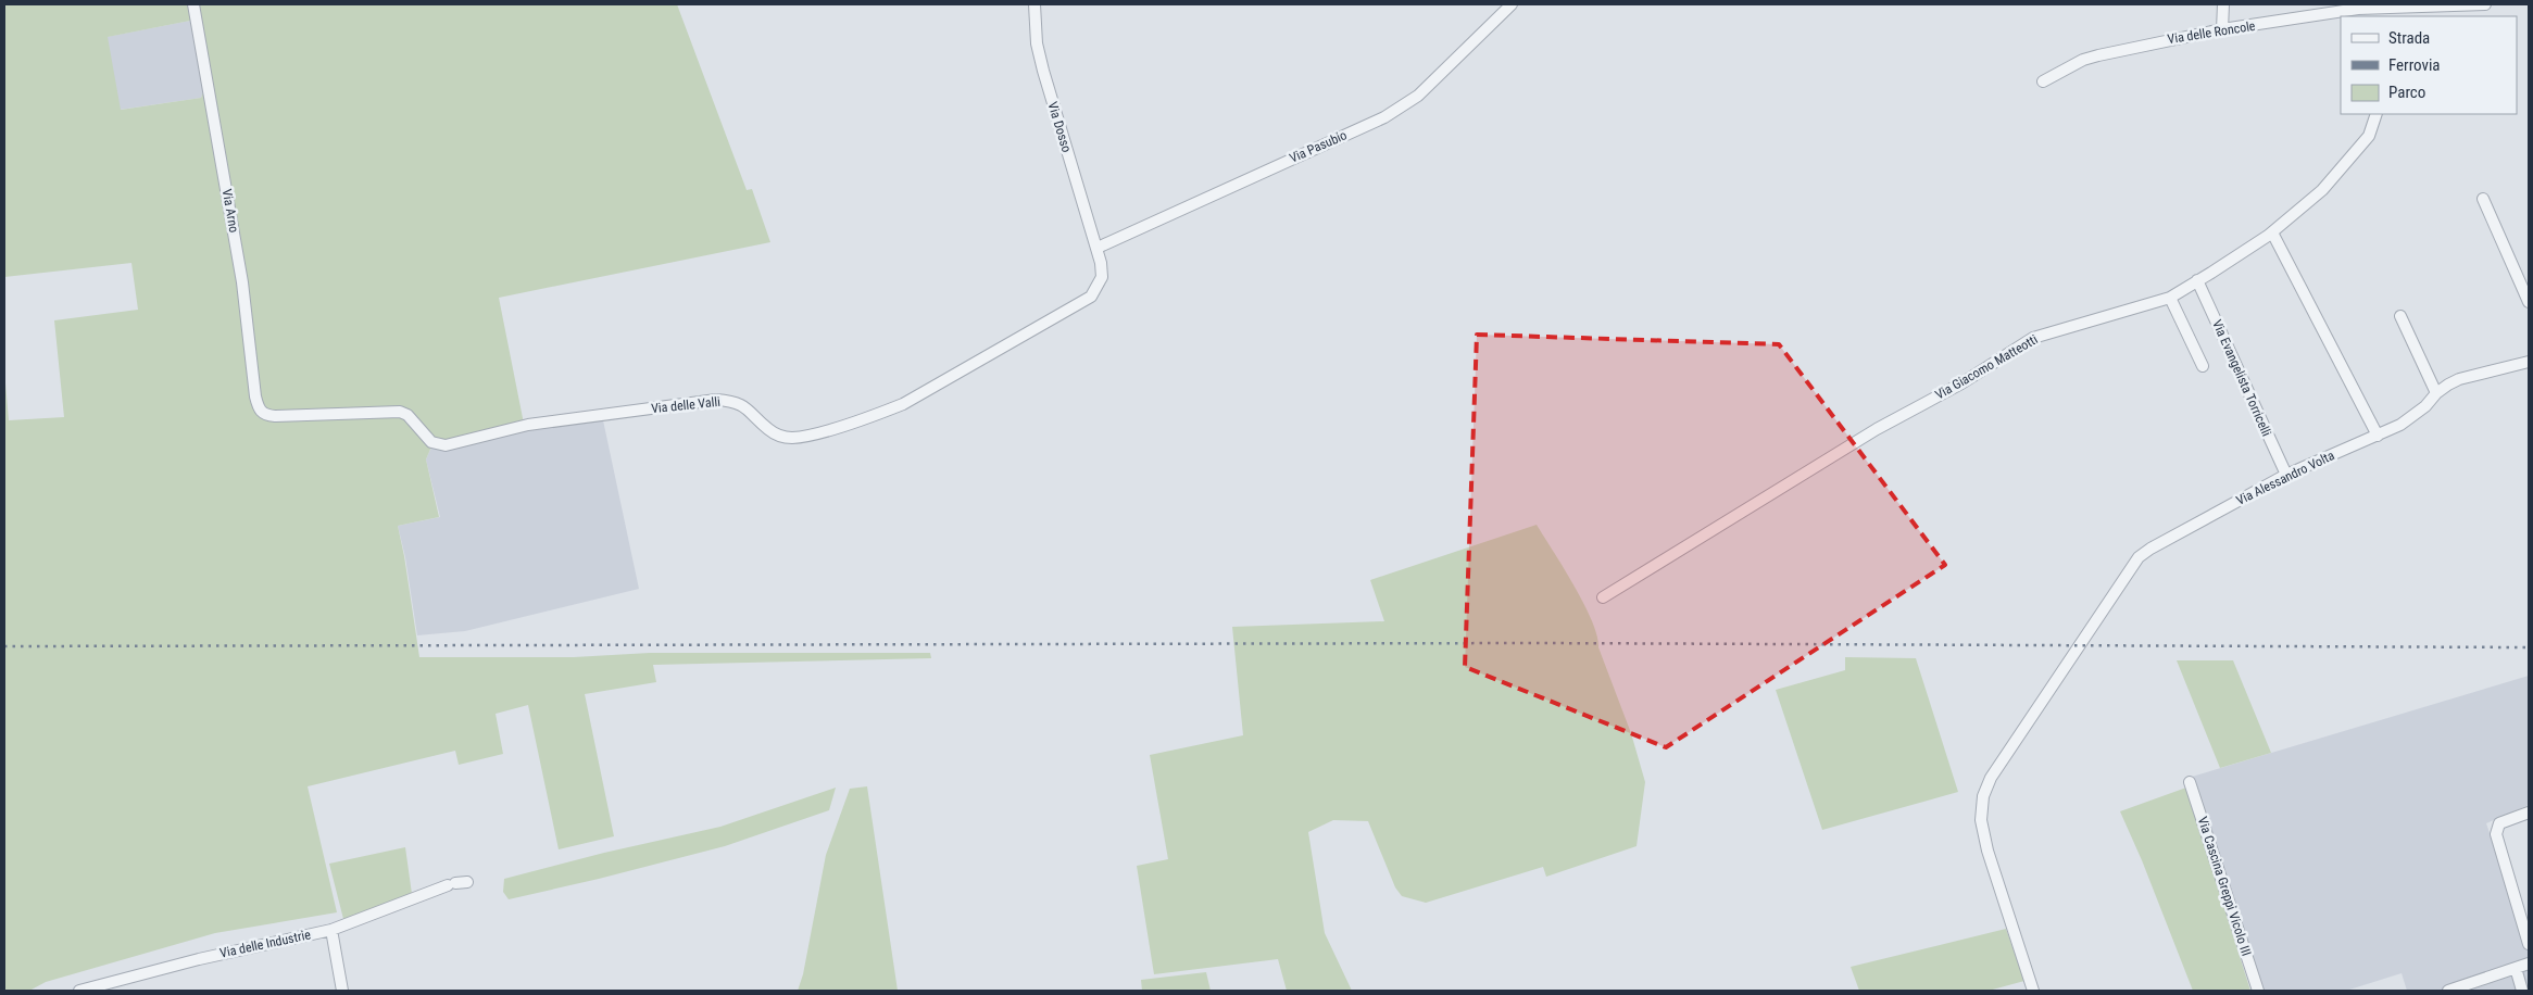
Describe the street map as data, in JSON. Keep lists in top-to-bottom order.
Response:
{
  "streets": {
    "street": [
      "Via delle Roncole",
      "Via Dosso",
      "Via Pasubio",
      "Via Arno",
      "Via Giacomo Matteotti",
      "Via Evangelista Torricelli",
      "Via delle Valli",
      "Via Alessandro Volta",
      "Via Cascina Greppi Vicolo III",
      "Via delle Industrie"
    ]
  },
  "crossings": [
    ["Via Dosso", "Via Pasubio"],
    ["Via Dosso", "Via delle Valli"],
    ["Via Pasubio", "Via delle Valli"],
    ["Via Arno", "Via delle Valli"],
    ["Via Giacomo Matteotti", "Via Evangelista Torricelli"],
    ["Via Evangelista Torricelli", "Via Alessandro Volta"]
  ],
  "legend": ["Strada", "Ferrovia", "Parco"]
}
